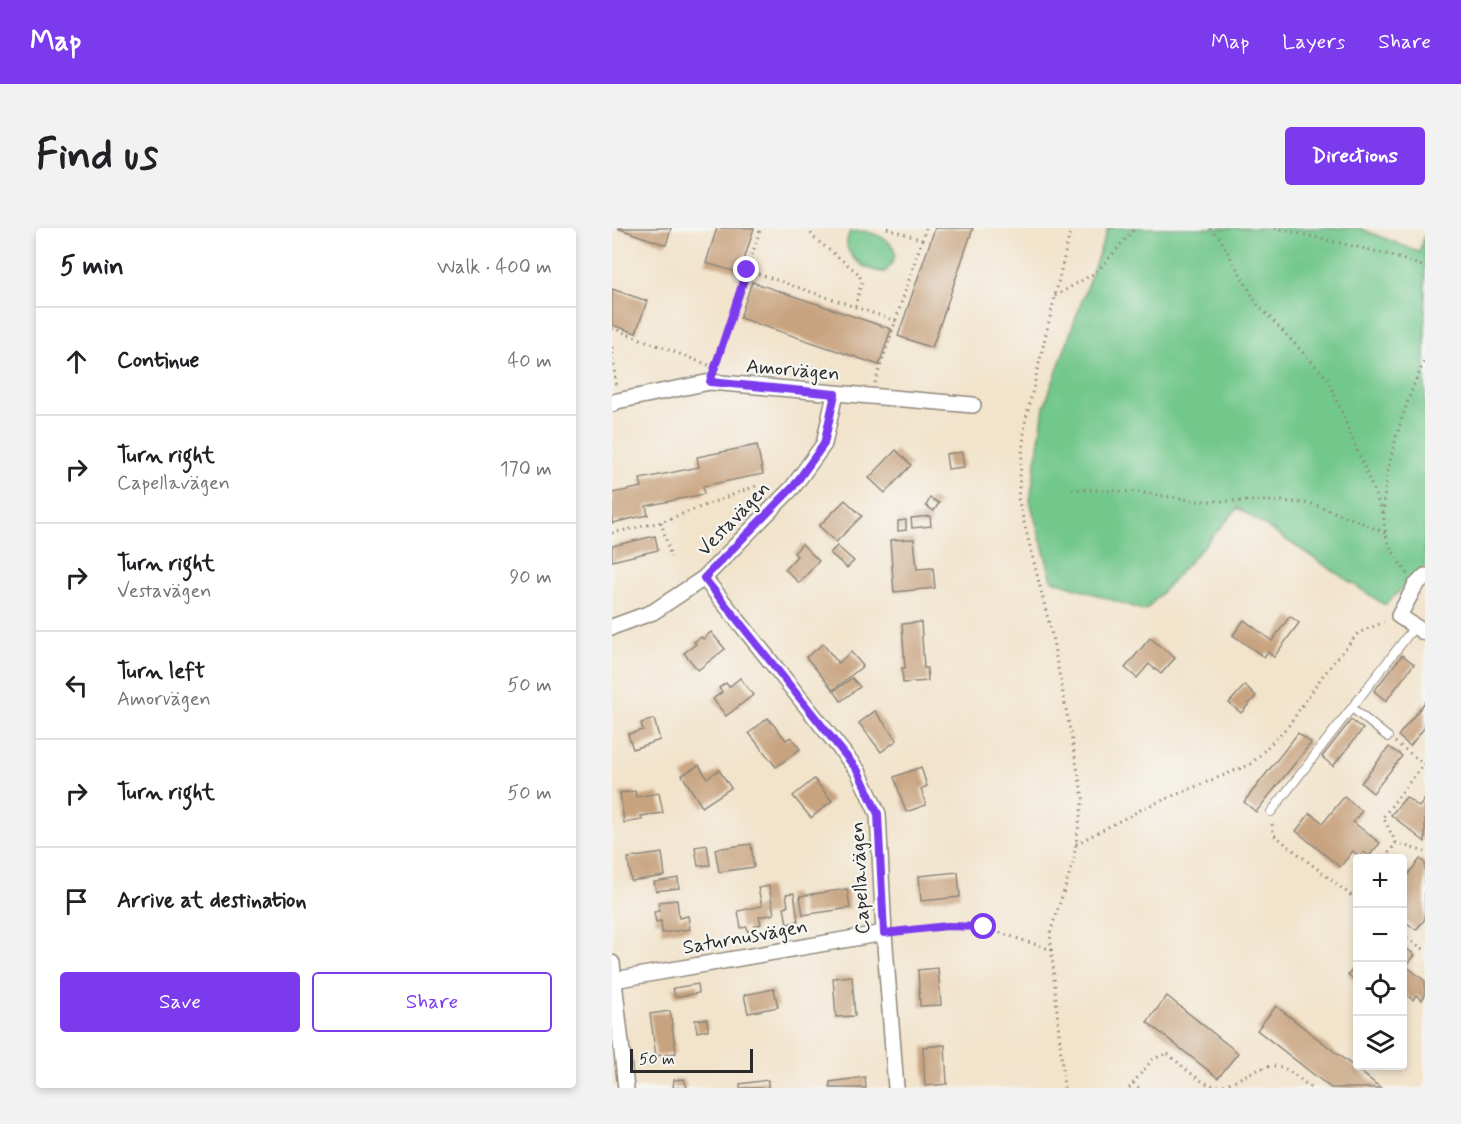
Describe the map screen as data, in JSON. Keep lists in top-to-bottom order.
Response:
{
  "streets": {
    "street": [
      "Amorvägen",
      "Vestavägen",
      "Capellavägen",
      "Saturnusvägen"
    ]
  },
  "crossings": [
    ["Amorvägen", "Vestavägen"],
    ["Vestavägen", "Capellavägen"],
    ["Capellavägen", "Saturnusvägen"]
  ],
  "scale_bar": "50 m",
  "page": {
    "header": "Map",
    "nav": ["Map", "Layers", "Share"],
    "buttons": [
      "Directions",
      ["Save", "Share"]
    ],
    "title": "Find us",
    "heading": ["5 min", "Walk · 400 m"],
    "list": [
      ["Continue", "40 m"],
      ["Turn right", "Capellavägen", "170 m"],
      ["Turn right", "Vestavägen", "90 m"],
      ["Turn left", "Amorvägen", "50 m"],
      ["Turn right", "50 m"],
      "Arrive at destination"
    ],
    "map_buttons": ["+", "−"],
    "scale": "50 m"
  }
}
